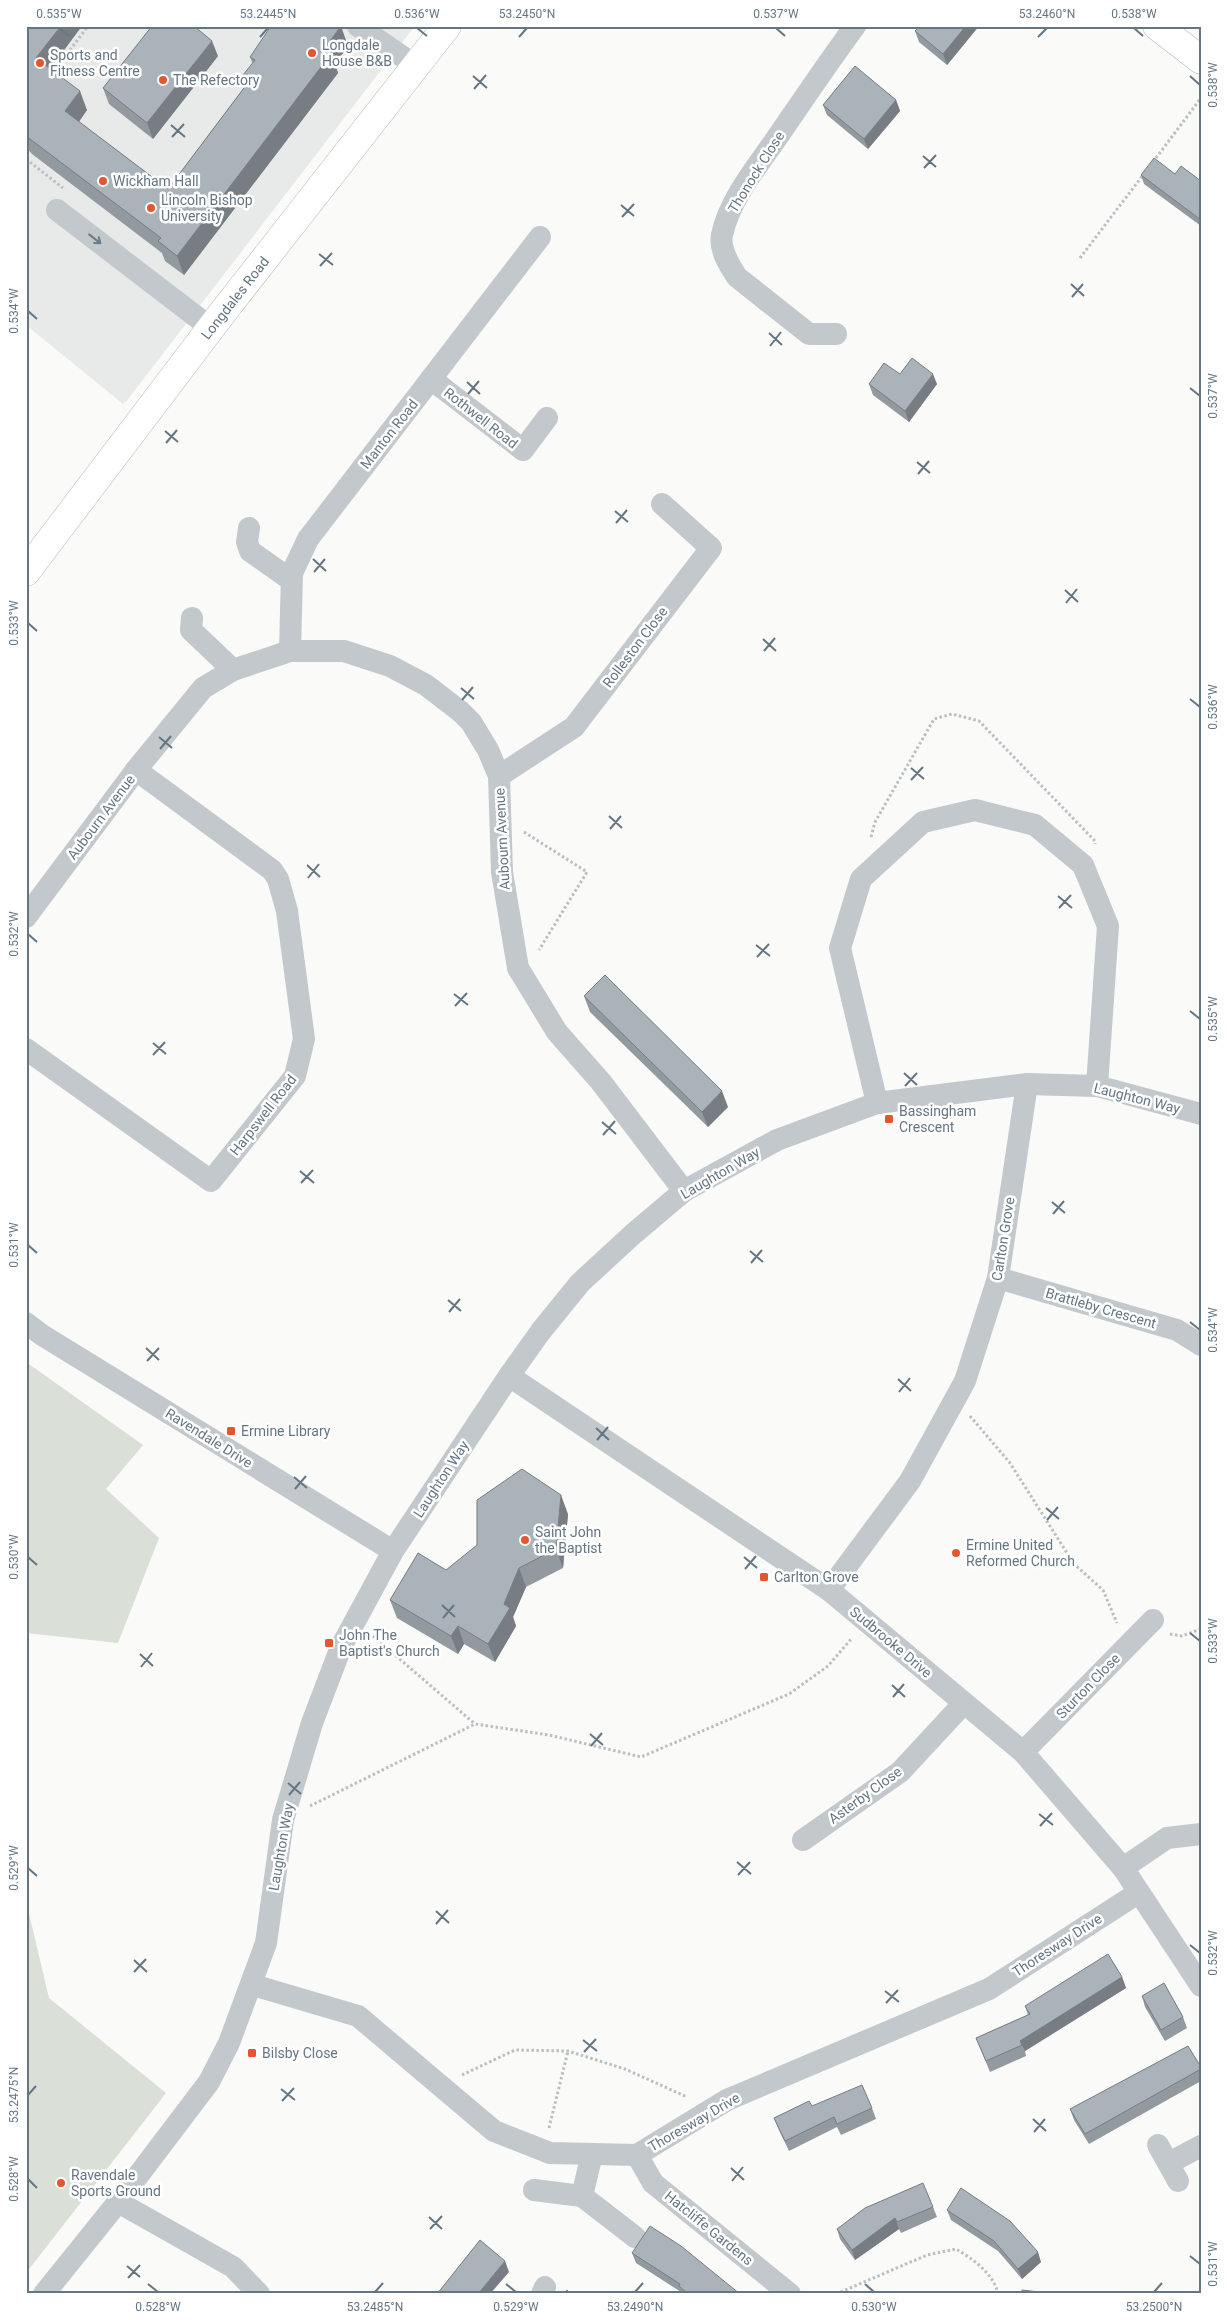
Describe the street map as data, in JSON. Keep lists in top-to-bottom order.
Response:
{
  "streets": {
    "main road": ["Longdales Road"],
    "street": [
      "Thonock Close",
      "Rothwell Road",
      "Manton Road",
      "Rolleston Close",
      "Aubourn Avenue",
      "Laughton Way",
      "Harpswell Road",
      "Carlton Grove",
      "Brattleby Crescent",
      "Ravendale Drive",
      "Sudbrooke Drive",
      "Sturton Close",
      "Asterby Close",
      "Thoresway Drive",
      "Hatcliffe Gardens"
    ]
  },
  "crossings": [
    ["Rothwell Road", "Manton Road"],
    ["Manton Road", "Aubourn Avenue"],
    ["Rolleston Close", "Aubourn Avenue"],
    ["Aubourn Avenue", "Laughton Way"],
    ["Aubourn Avenue", "Harpswell Road"],
    ["Laughton Way", "Carlton Grove"],
    ["Laughton Way", "Ravendale Drive"],
    ["Laughton Way", "Sudbrooke Drive"],
    ["Laughton Way", "Thoresway Drive"],
    ["Carlton Grove", "Brattleby Crescent"],
    ["Carlton Grove", "Sudbrooke Drive"],
    ["Sudbrooke Drive", "Sturton Close"],
    ["Sudbrooke Drive", "Asterby Close"],
    ["Sudbrooke Drive", "Thoresway Drive"],
    ["Thoresway Drive", "Hatcliffe Gardens"]
  ],
  "places": {
    "other": [
      "Longdale House B&B",
      "Sports and Fitness Centre",
      "The Refectory",
      "Wickham Hall",
      "Lincoln Bishop University",
      "Saint John the Baptist",
      "Ermine United Reformed Church",
      "Ravendale Sports Ground"
    ],
    "transit": [
      "Bassingham Crescent",
      "Ermine Library",
      "Carlton Grove",
      "John The Baptist's Church",
      "Bilsby Close"
    ]
  },
  "coordinates": [
    "0.535°W",
    "53.2445°N",
    "0.536°W",
    "53.2450°N",
    "0.537°W",
    "53.2460°N",
    "0.538°W",
    "0.534°W",
    "0.533°W",
    "0.532°W",
    "0.531°W",
    "0.530°W",
    "0.529°W",
    "53.2475°N",
    "0.528°W",
    "53.2485°N",
    "53.2490°N",
    "53.2500°N"
  ]
}
